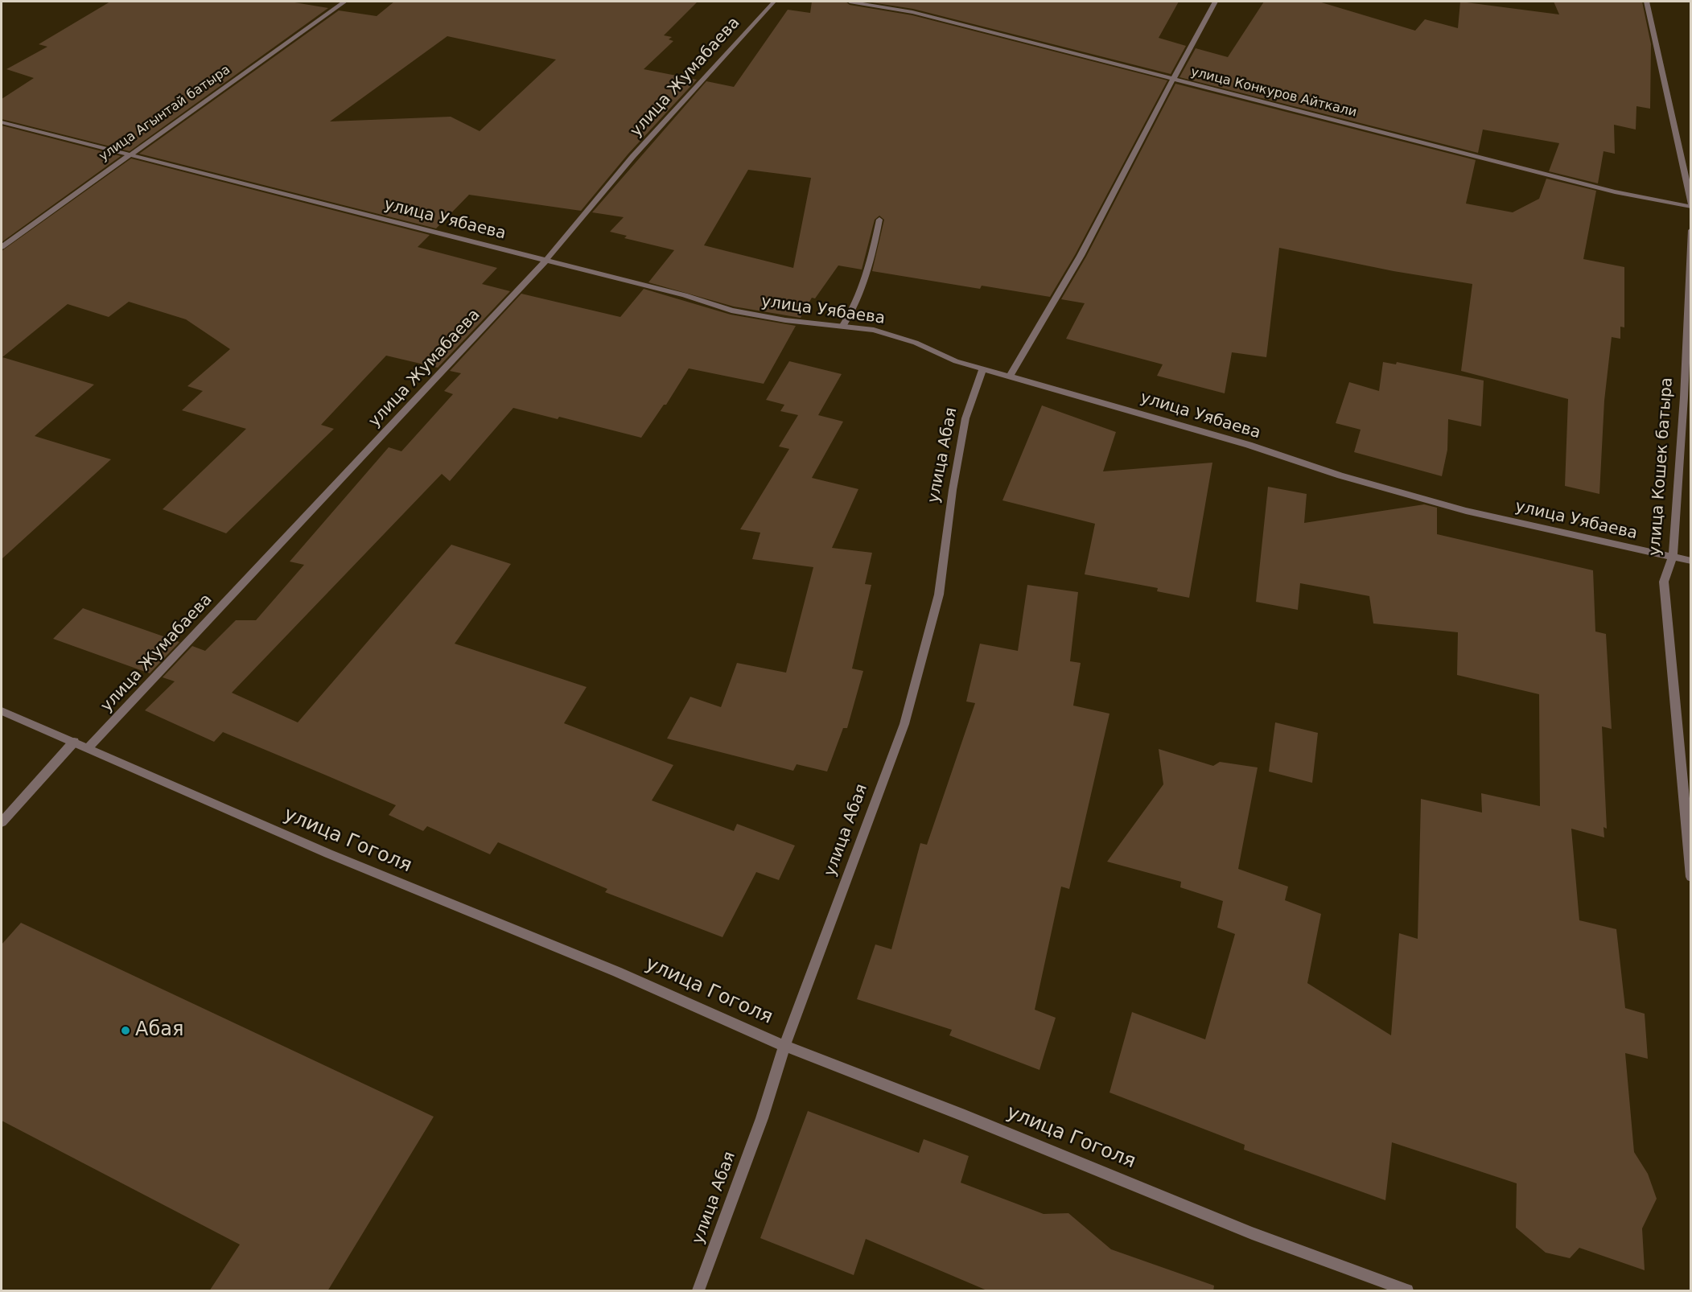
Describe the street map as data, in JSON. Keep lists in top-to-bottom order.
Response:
{
  "streets": {
    "street": [
      "улица Жумабаева",
      "улица Конкуров Айткали",
      "улица Агынтай батыра",
      "улица Уябаева",
      "улица Абая",
      "улица Кошек батыра",
      "улица Гоголя"
    ]
  },
  "crossings": [
    ["улица Жумабаева", "улица Уябаева"],
    ["улица Жумабаева", "улица Гоголя"],
    ["улица Агынтай батыра", "улица Уябаева"],
    ["улица Уябаева", "улица Абая"],
    ["улица Уябаева", "улица Кошек батыра"],
    ["улица Абая", "улица Гоголя"]
  ],
  "places": ["Абая"]
}
